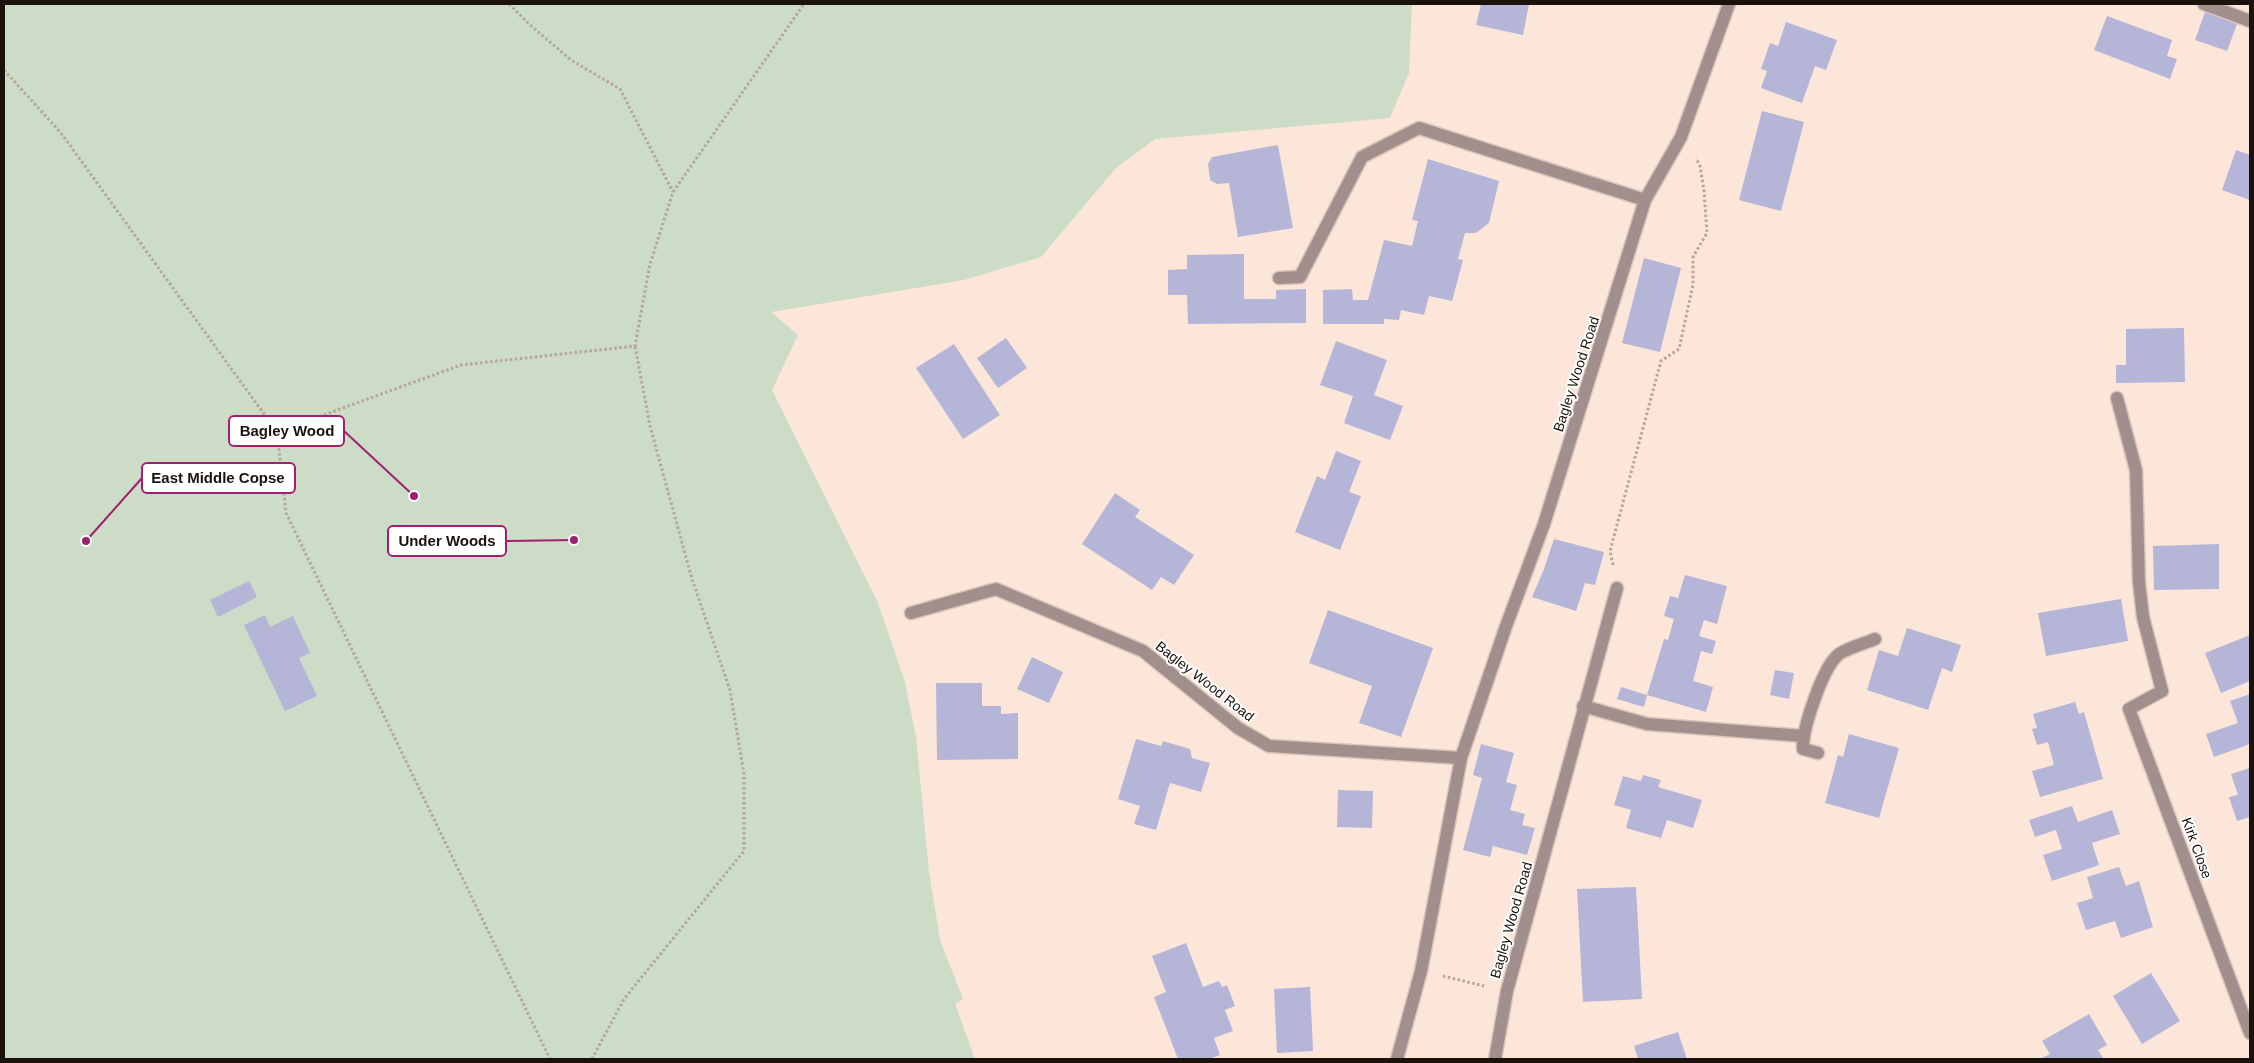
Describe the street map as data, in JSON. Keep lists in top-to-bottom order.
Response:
{
  "streets": {
    "street": ["Bagley Wood Road", "Kirk Close"]
  },
  "places": ["Bagley Wood", "Under Woods", "East Middle Copse"]
}
